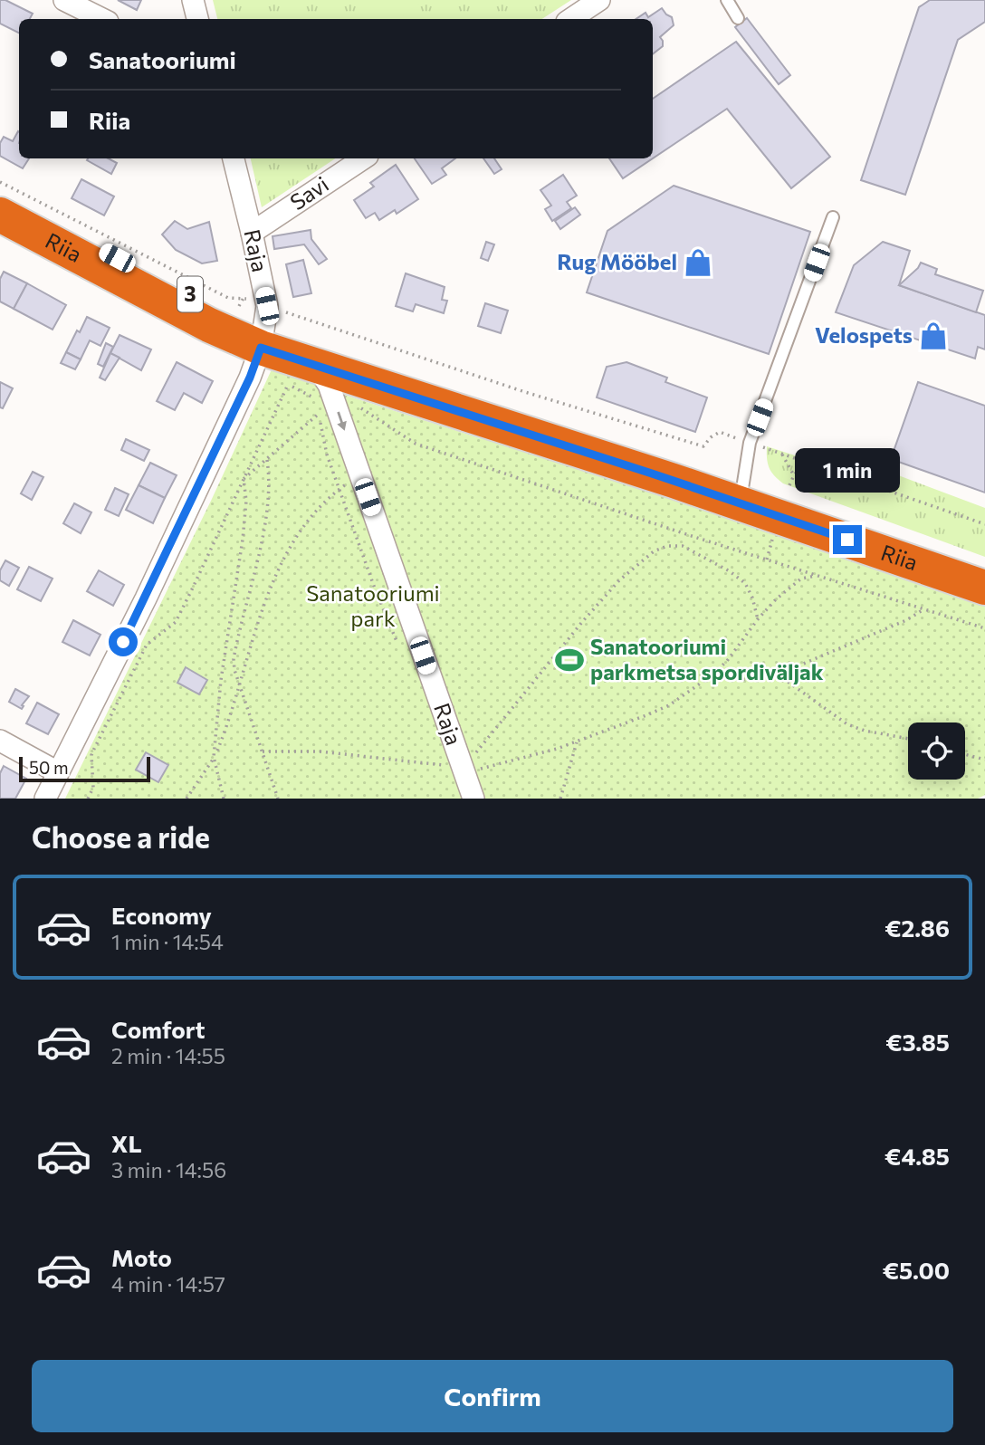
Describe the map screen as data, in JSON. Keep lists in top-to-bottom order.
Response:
{
  "streets": {
    "highway": ["Riia", "3"],
    "street": ["Savi", "Raja"]
  },
  "crossings": [
    ["Savi", "Raja"],
    ["Riia", "Raja"]
  ],
  "parks": ["Sanatooriumi park"],
  "places": {
    "shop": ["Rug Mööbel", "Velospets"],
    "sports": ["Sanatooriumi parkmetsa spordiväljak"]
  },
  "scale_bar": "50 m",
  "page": {
    "banner": ["Sanatooriumi", "Riia"],
    "bubble": "1 min",
    "scale": "50 m",
    "heading": "Choose a ride",
    "list": [
      {
        "name": "Economy",
        "note": "1 min · 14:54",
        "value": "€2.86"
      },
      {
        "name": "Comfort",
        "note": "2 min · 14:55",
        "value": "€3.85"
      },
      {
        "name": "XL",
        "note": "3 min · 14:56",
        "value": "€4.85"
      },
      {
        "name": "Moto",
        "note": "4 min · 14:57",
        "value": "€5.00"
      }
    ],
    "buttons": "Confirm"
  }
}
